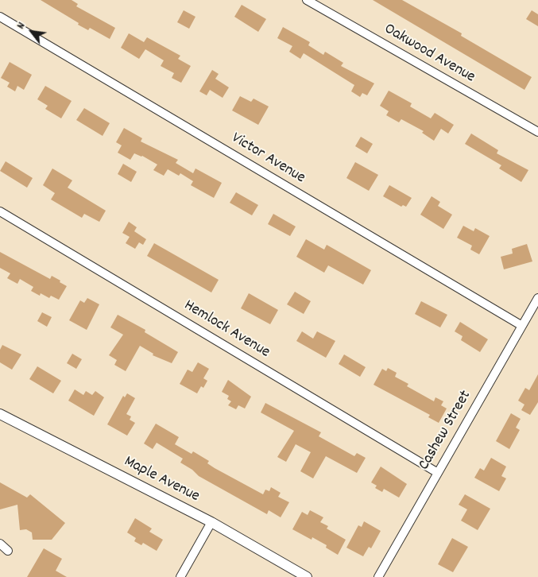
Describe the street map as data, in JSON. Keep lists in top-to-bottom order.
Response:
{
  "streets": {
    "street": [
      "Oakwood Avenue",
      "Victor Avenue",
      "Hemlock Avenue",
      "Cashew Street",
      "Maple Avenue"
    ]
  },
  "crossings": [
    ["Victor Avenue", "Cashew Street"],
    ["Hemlock Avenue", "Cashew Street"]
  ],
  "north": "top left"
}
